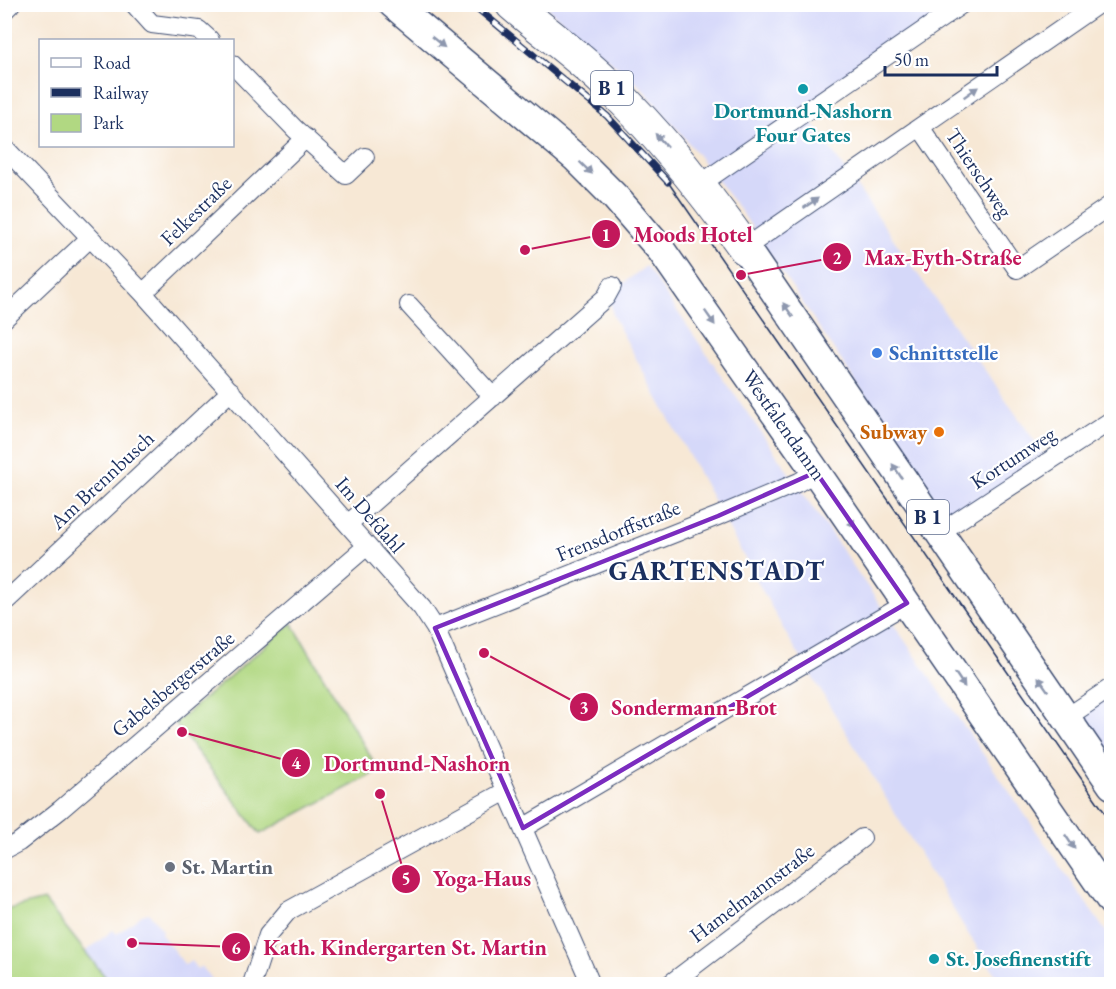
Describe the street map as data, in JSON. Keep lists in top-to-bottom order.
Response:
{
  "streets": {
    "highway": ["B 1"],
    "main road": ["Westfalendamm"],
    "street": [
      "Thierschweg",
      "Felkestraße",
      "Kortumweg",
      "Am Brennbusch",
      "Im Defdahl",
      "Frensdorffstraße",
      "Gabelsbergerstraße",
      "Hamelmannstraße"
    ]
  },
  "crossings": [
    ["B 1", "Kortumweg"],
    ["Felkestraße", "Im Defdahl"],
    ["Westfalendamm", "Frensdorffstraße"],
    ["Am Brennbusch", "Im Defdahl"],
    ["Im Defdahl", "Frensdorffstraße"],
    ["Im Defdahl", "Gabelsbergerstraße"]
  ],
  "districts": ["GARTENSTADT"],
  "places": [
    "Dortmund-Nashorn Four Gates",
    "Moods Hotel",
    "Max-Eyth-Straße",
    "Schnittstelle",
    "Subway",
    "Sondermann-Brot",
    "Dortmund-Nashorn",
    "Yoga-Haus",
    "St. Martin",
    "Kath. Kindergarten St. Martin",
    "St. Josefinenstift"
  ],
  "legend": ["Road", "Railway", "Park"],
  "scale_bar": "50 m"
}
